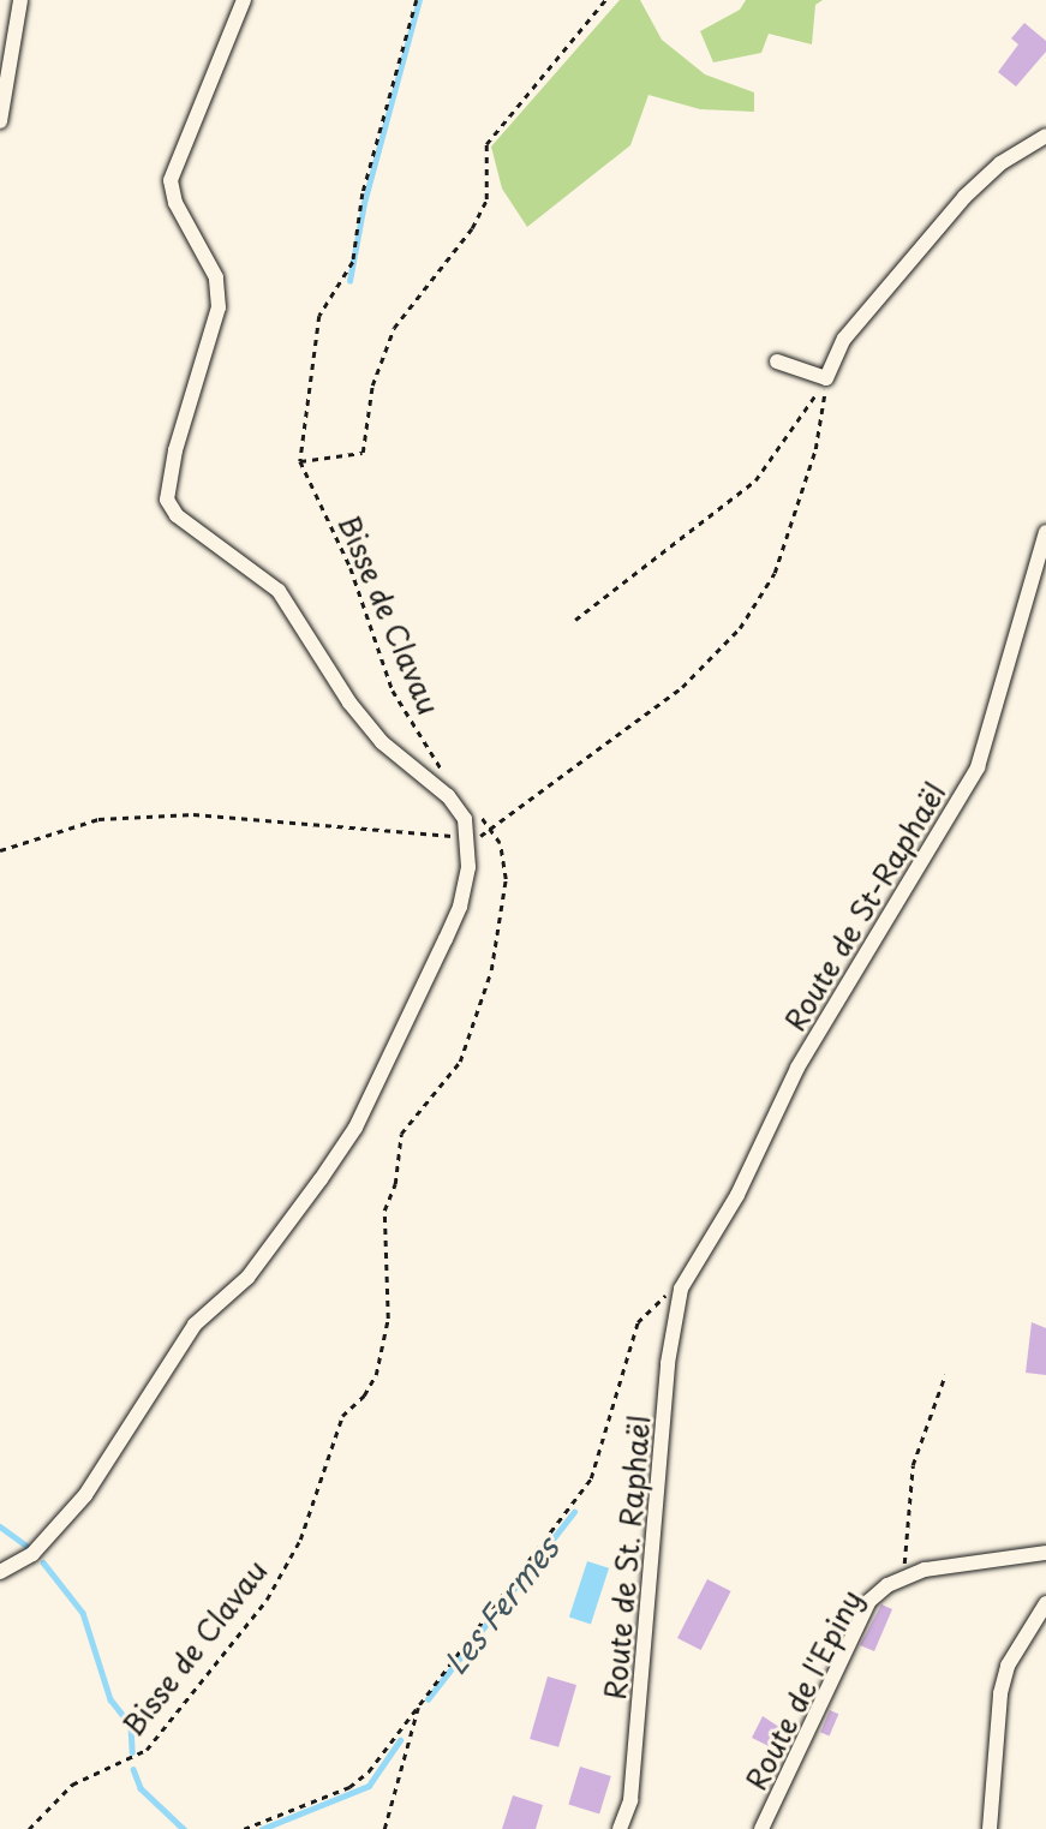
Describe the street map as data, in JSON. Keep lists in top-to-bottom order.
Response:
{
  "streets": {
    "street": ["Route de St-Raphaël", "Route de St. Raphaël", "Route de l'Epiny"],
    "path": ["Bisse de Clavau"]
  },
  "crossings": [
    ["Route de St-Raphaël", "Route de St. Raphaël"]
  ],
  "water": ["Les Fermes"]
}
